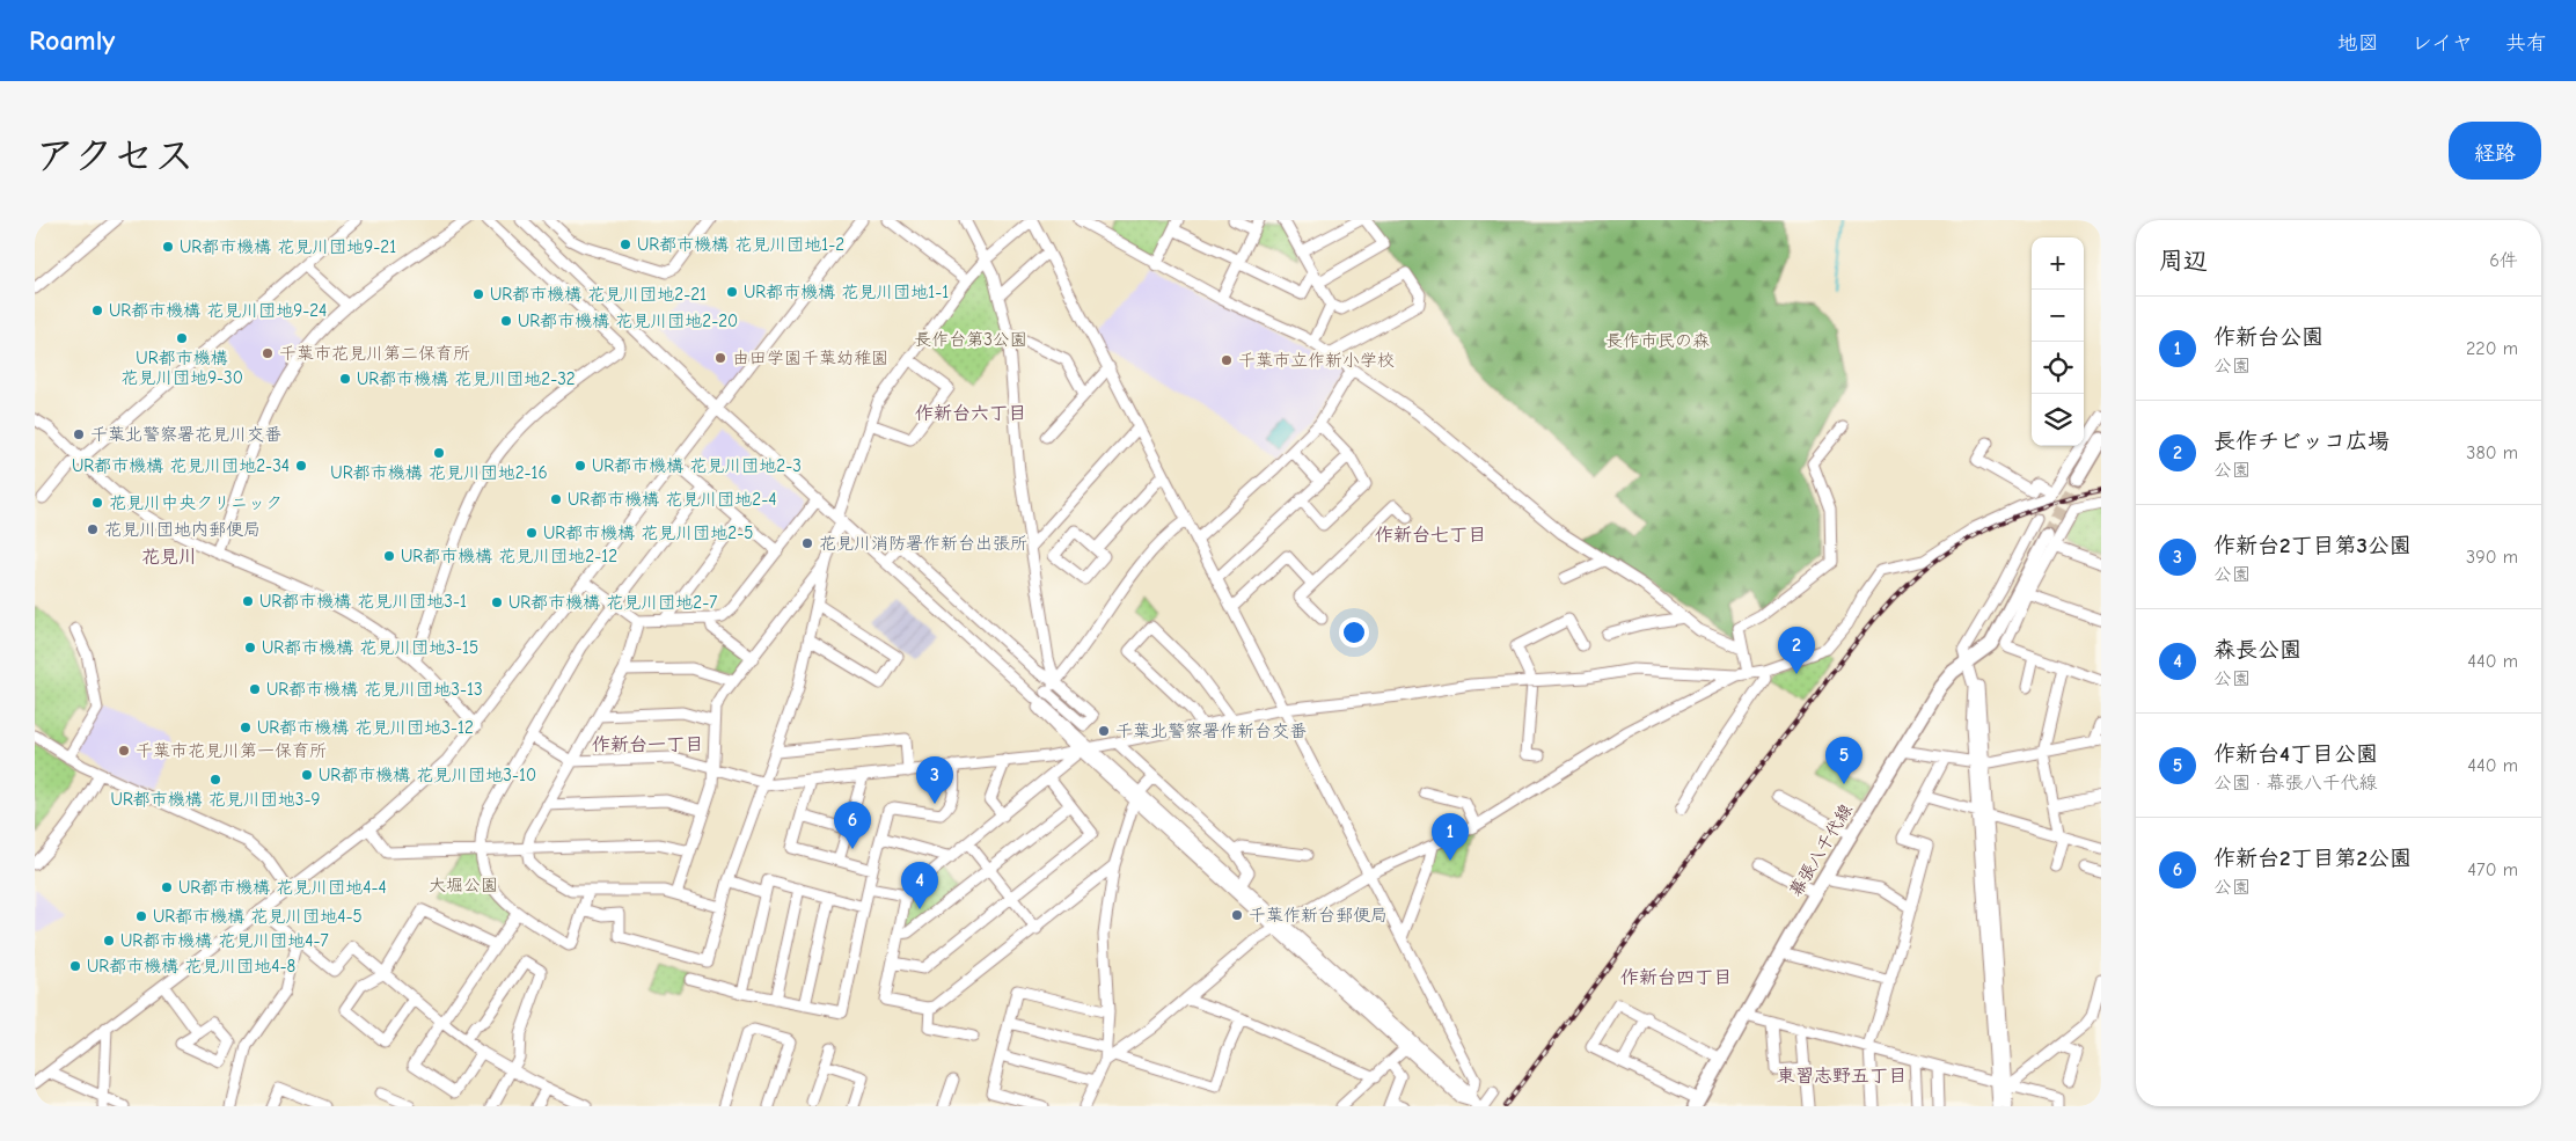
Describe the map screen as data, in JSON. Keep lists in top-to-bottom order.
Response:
{
  "streets": {
    "main road": ["幕張八千代線"]
  },
  "districts": [
    "作新台六丁目",
    "作新台七丁目",
    "花見川",
    "作新台一丁目",
    "作新台四丁目",
    "東習志野五丁目"
  ],
  "parks": ["長作台第3公園", "長作市民の森", "大堀公園"],
  "places": [
    "UR都市機構 花見川団地1-2",
    "UR都市機構 花見川団地9-21",
    "UR都市機構 花見川団地1-1",
    "UR都市機構 花見川団地2-21",
    "UR都市機構 花見川団地9-24",
    "UR都市機構 花見川団地2-20",
    "UR都市機構 花見川団地9-30",
    "千葉市花見川第二保育所",
    "由田学園千葉幼稚園",
    "千葉市立作新小学校",
    "UR都市機構 花見川団地2-32",
    "千葉北警察署花見川交番",
    "UR都市機構 花見川団地2-16",
    "UR都市機構 花見川団地2-34",
    "UR都市機構 花見川団地2-3",
    "UR都市機構 花見川団地2-4",
    "花見川中央クリニック",
    "花見川団地内郵便局",
    "UR都市機構 花見川団地2-5",
    "花見川消防署作新台出張所",
    "UR都市機構 花見川団地2-12",
    "UR都市機構 花見川団地3-1",
    "UR都市機構 花見川団地2-7",
    "UR都市機構 花見川団地3-15",
    "UR都市機構 花見川団地3-13",
    "UR都市機構 花見川団地3-12",
    "千葉北警察署作新台交番",
    "千葉市花見川第一保育所",
    "UR都市機構 花見川団地3-10",
    "UR都市機構 花見川団地3-9",
    "UR都市機構 花見川団地4-4",
    "千葉作新台郵便局",
    "UR都市機構 花見川団地4-5",
    "UR都市機構 花見川団地4-7",
    "UR都市機構 花見川団地4-8"
  ],
  "page": {
    "header": "Roamly",
    "nav": ["地図", "レイヤ", "共有"],
    "title": "アクセス",
    "buttons": "経路",
    "heading": ["周辺", "6件"],
    "map_buttons": ["+", "−"],
    "list": [
      {
        "mark": "1",
        "name": "作新台公園",
        "note": "公園",
        "value": "220 m"
      },
      {
        "mark": "2",
        "name": "長作チビッコ広場",
        "note": "公園",
        "value": "380 m"
      },
      {
        "mark": "3",
        "name": "作新台2丁目第3公園",
        "note": "公園",
        "value": "390 m"
      },
      {
        "mark": "4",
        "name": "森長公園",
        "note": "公園",
        "value": "440 m"
      },
      {
        "mark": "5",
        "name": "作新台4丁目公園",
        "note": "公園 · 幕張八千代線",
        "value": "440 m"
      },
      {
        "mark": "6",
        "name": "作新台2丁目第2公園",
        "note": "公園",
        "value": "470 m"
      }
    ],
    "pins": [
      "2",
      "5",
      "3",
      "6",
      "1",
      "4"
    ]
  }
}
